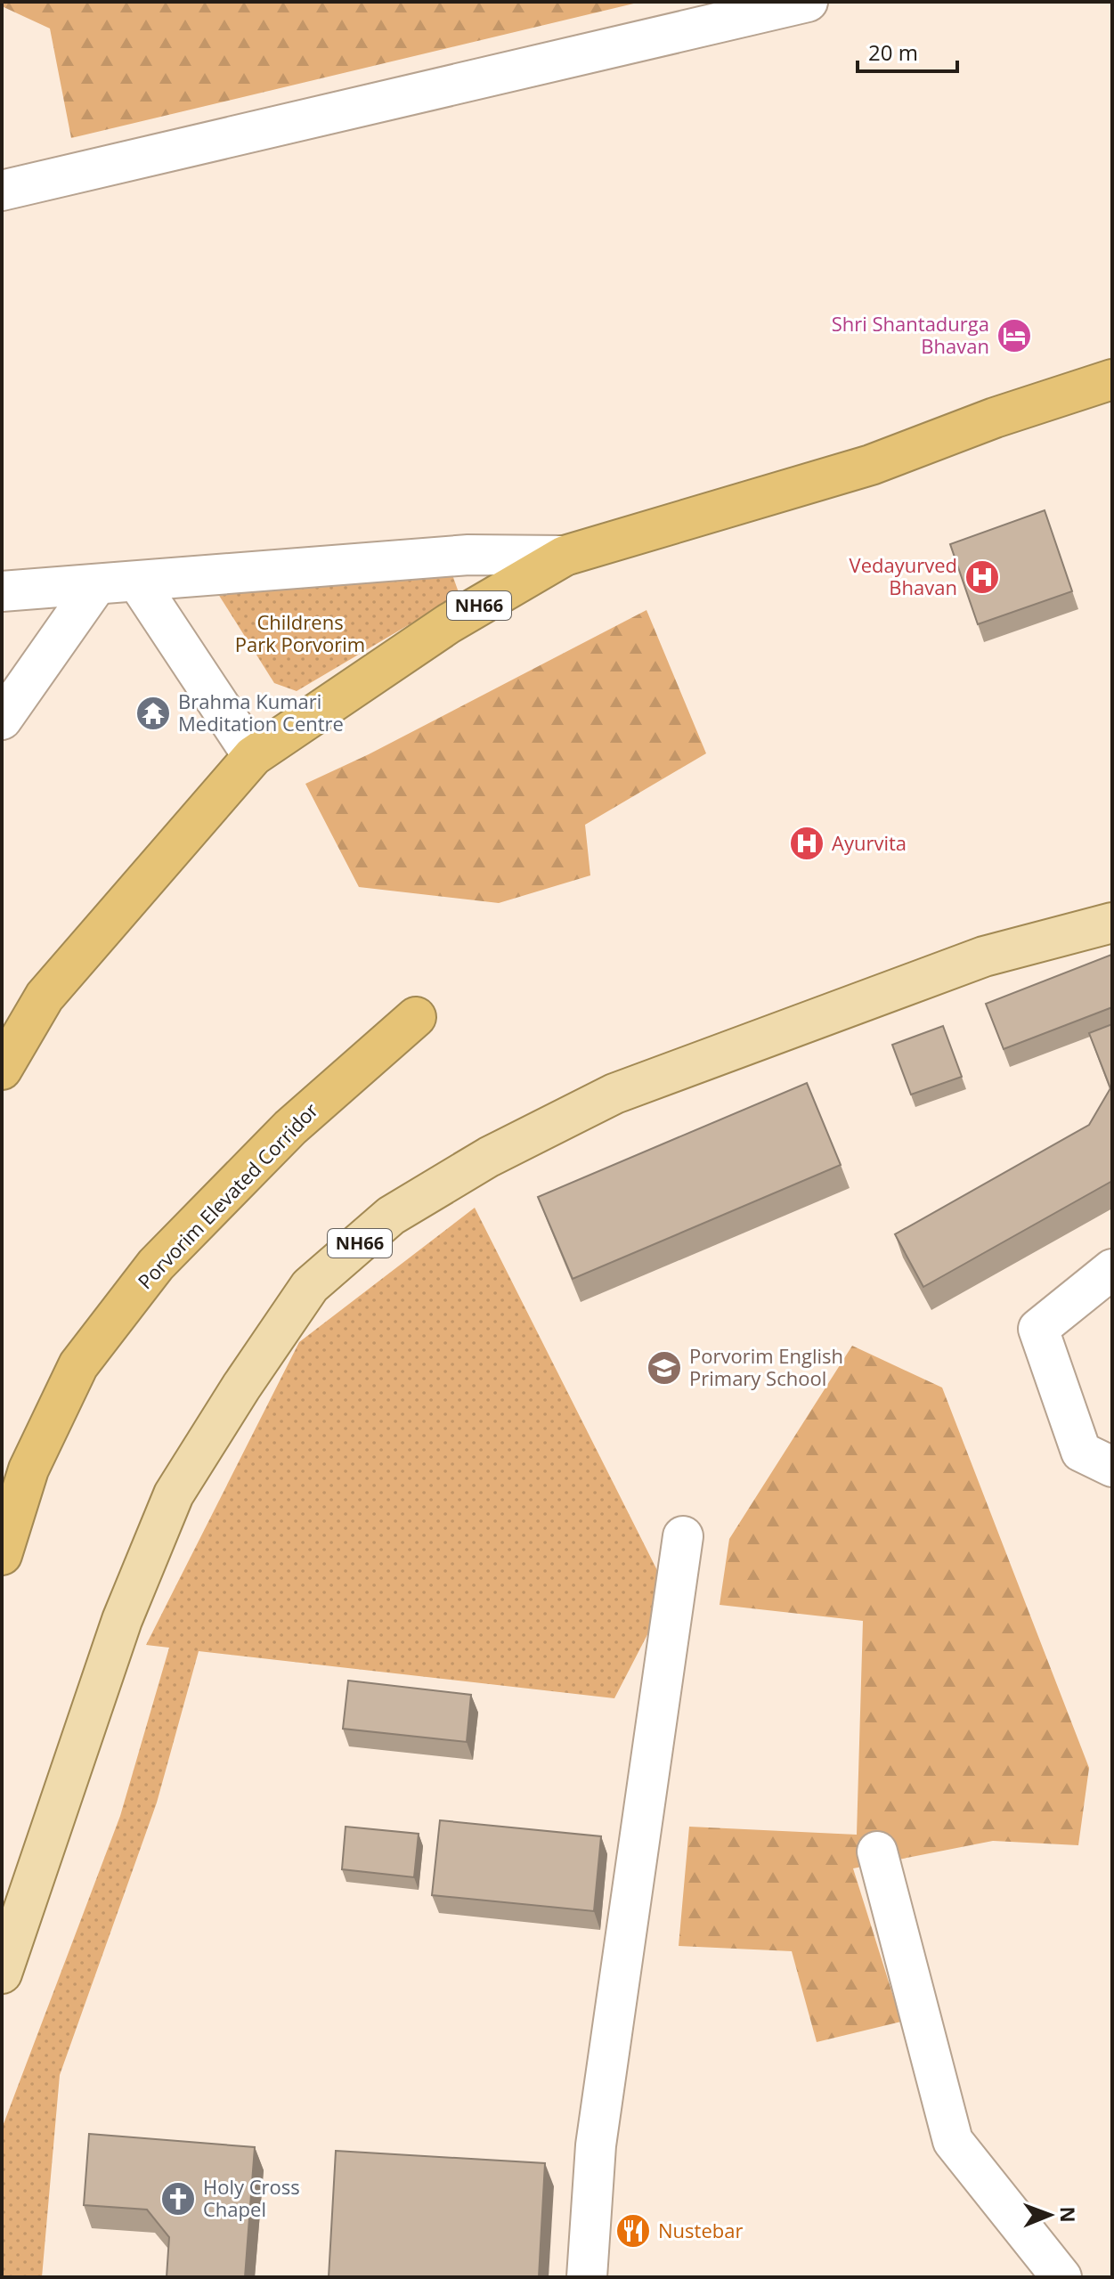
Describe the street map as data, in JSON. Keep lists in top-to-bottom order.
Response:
{
  "streets": {
    "highway": ["NH66", "Porvorim Elevated Corridor"]
  },
  "parks": ["Childrens Park Porvorim"],
  "places": {
    "hotel": ["Shri Shantadurga Bhavan"],
    "hospital": ["Vedayurved Bhavan", "Ayurvita"],
    "temple": ["Brahma Kumari Meditation Centre"],
    "school or university": ["Porvorim English Primary School"],
    "church": ["Holy Cross Chapel"],
    "restaurant": ["Nustebar"]
  },
  "scale_bar": "20 m",
  "north": "right"
}
